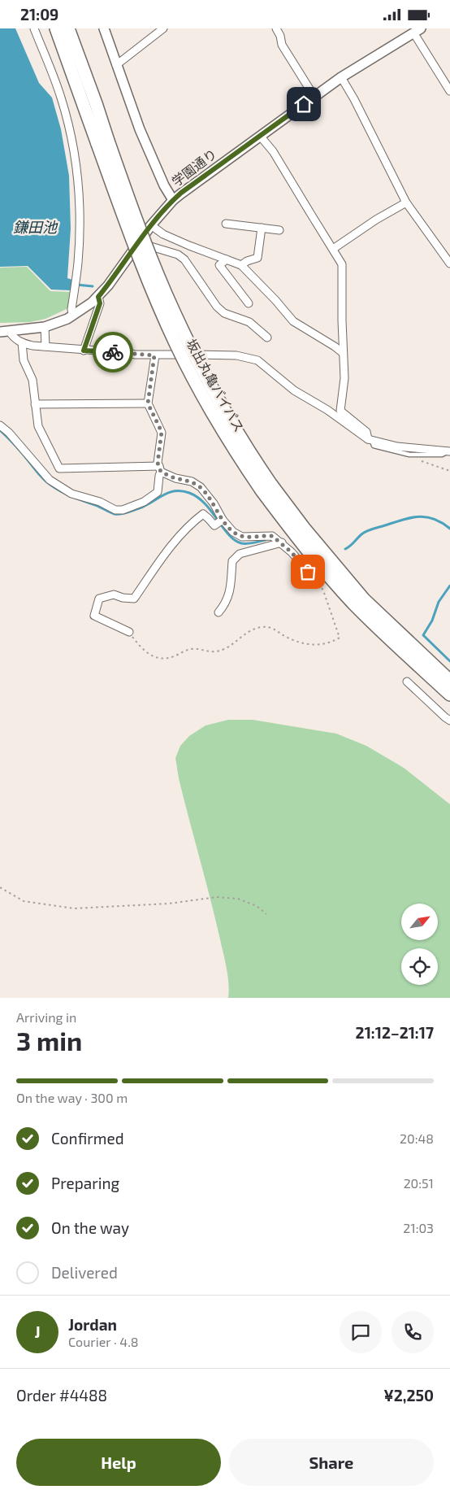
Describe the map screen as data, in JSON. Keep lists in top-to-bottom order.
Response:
{
  "streets": {
    "highway": ["坂出丸亀バイパス"],
    "street": ["学園通り"]
  },
  "water": ["鎌田池"],
  "north": "top right",
  "page": {
    "status": "21:09",
    "heading": ["3 min", "Arriving in", "21:12–21:17"],
    "panel": [
      "Jordan",
      "Courier · 4.8",
      "Order #4488",
      "¥2,250"
    ],
    "bar": "On the way · 300 m",
    "list": [
      ["Confirmed", "20:48"],
      ["Preparing", "20:51"],
      ["On the way", "21:03"],
      "Delivered"
    ],
    "round": "J",
    "buttons": ["Help", "Share"]
  }
}
